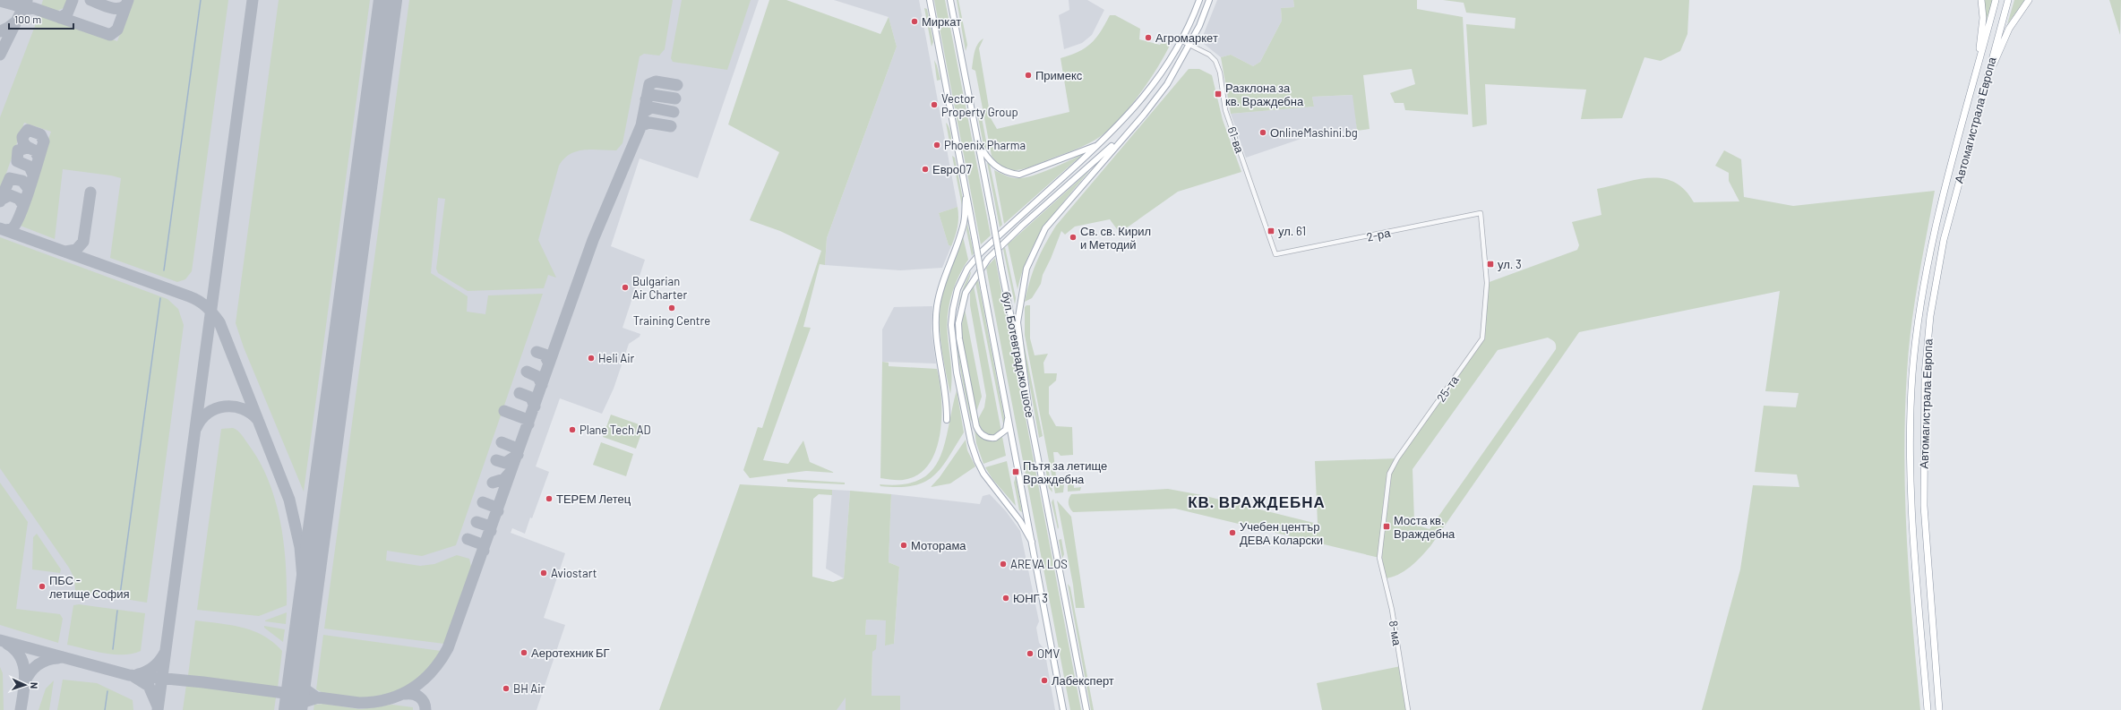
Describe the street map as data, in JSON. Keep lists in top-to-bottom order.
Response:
{
  "streets": {
    "highway": ["Автомагистрала Европа"],
    "main road": ["бул. Ботевградско шосе"],
    "street": [
      "61-ва",
      "2-ра",
      "25-та",
      "8-ма"
    ]
  },
  "crossings": [
    ["61-ва", "2-ра"],
    ["2-ра", "25-та"],
    ["25-та", "8-ма"]
  ],
  "districts": ["КВ. ВРАЖДЕБНА"],
  "places": {
    "other": [
      "Миркат",
      "Агромаркет",
      "Примекс",
      "Vector Property Group",
      "ОnlineMashini.bg",
      "Phoenix Pharma",
      "Евро07",
      "Св. св. Кирил и Методий",
      "Bulgarian Air Charter",
      "Training Centre",
      "Heli Air",
      "Plane Tech AD",
      "ТЕРЕМ Летец",
      "Учебен център ДЕВА Коларски",
      "Моторама",
      "AREVA LOS",
      "Aviostart",
      "ПБС - летище София",
      "ЮНГ 3",
      "Аеротехник БГ",
      "OMV",
      "Лабексперт",
      "BH Air"
    ],
    "transit": [
      "Разклона за кв. Враждебна",
      "ул. 61",
      "ул. 3",
      "Пътя за летище Враждебна",
      "Моста кв. Враждебна"
    ]
  },
  "scale_bar": "100 m",
  "north": "right"
}
